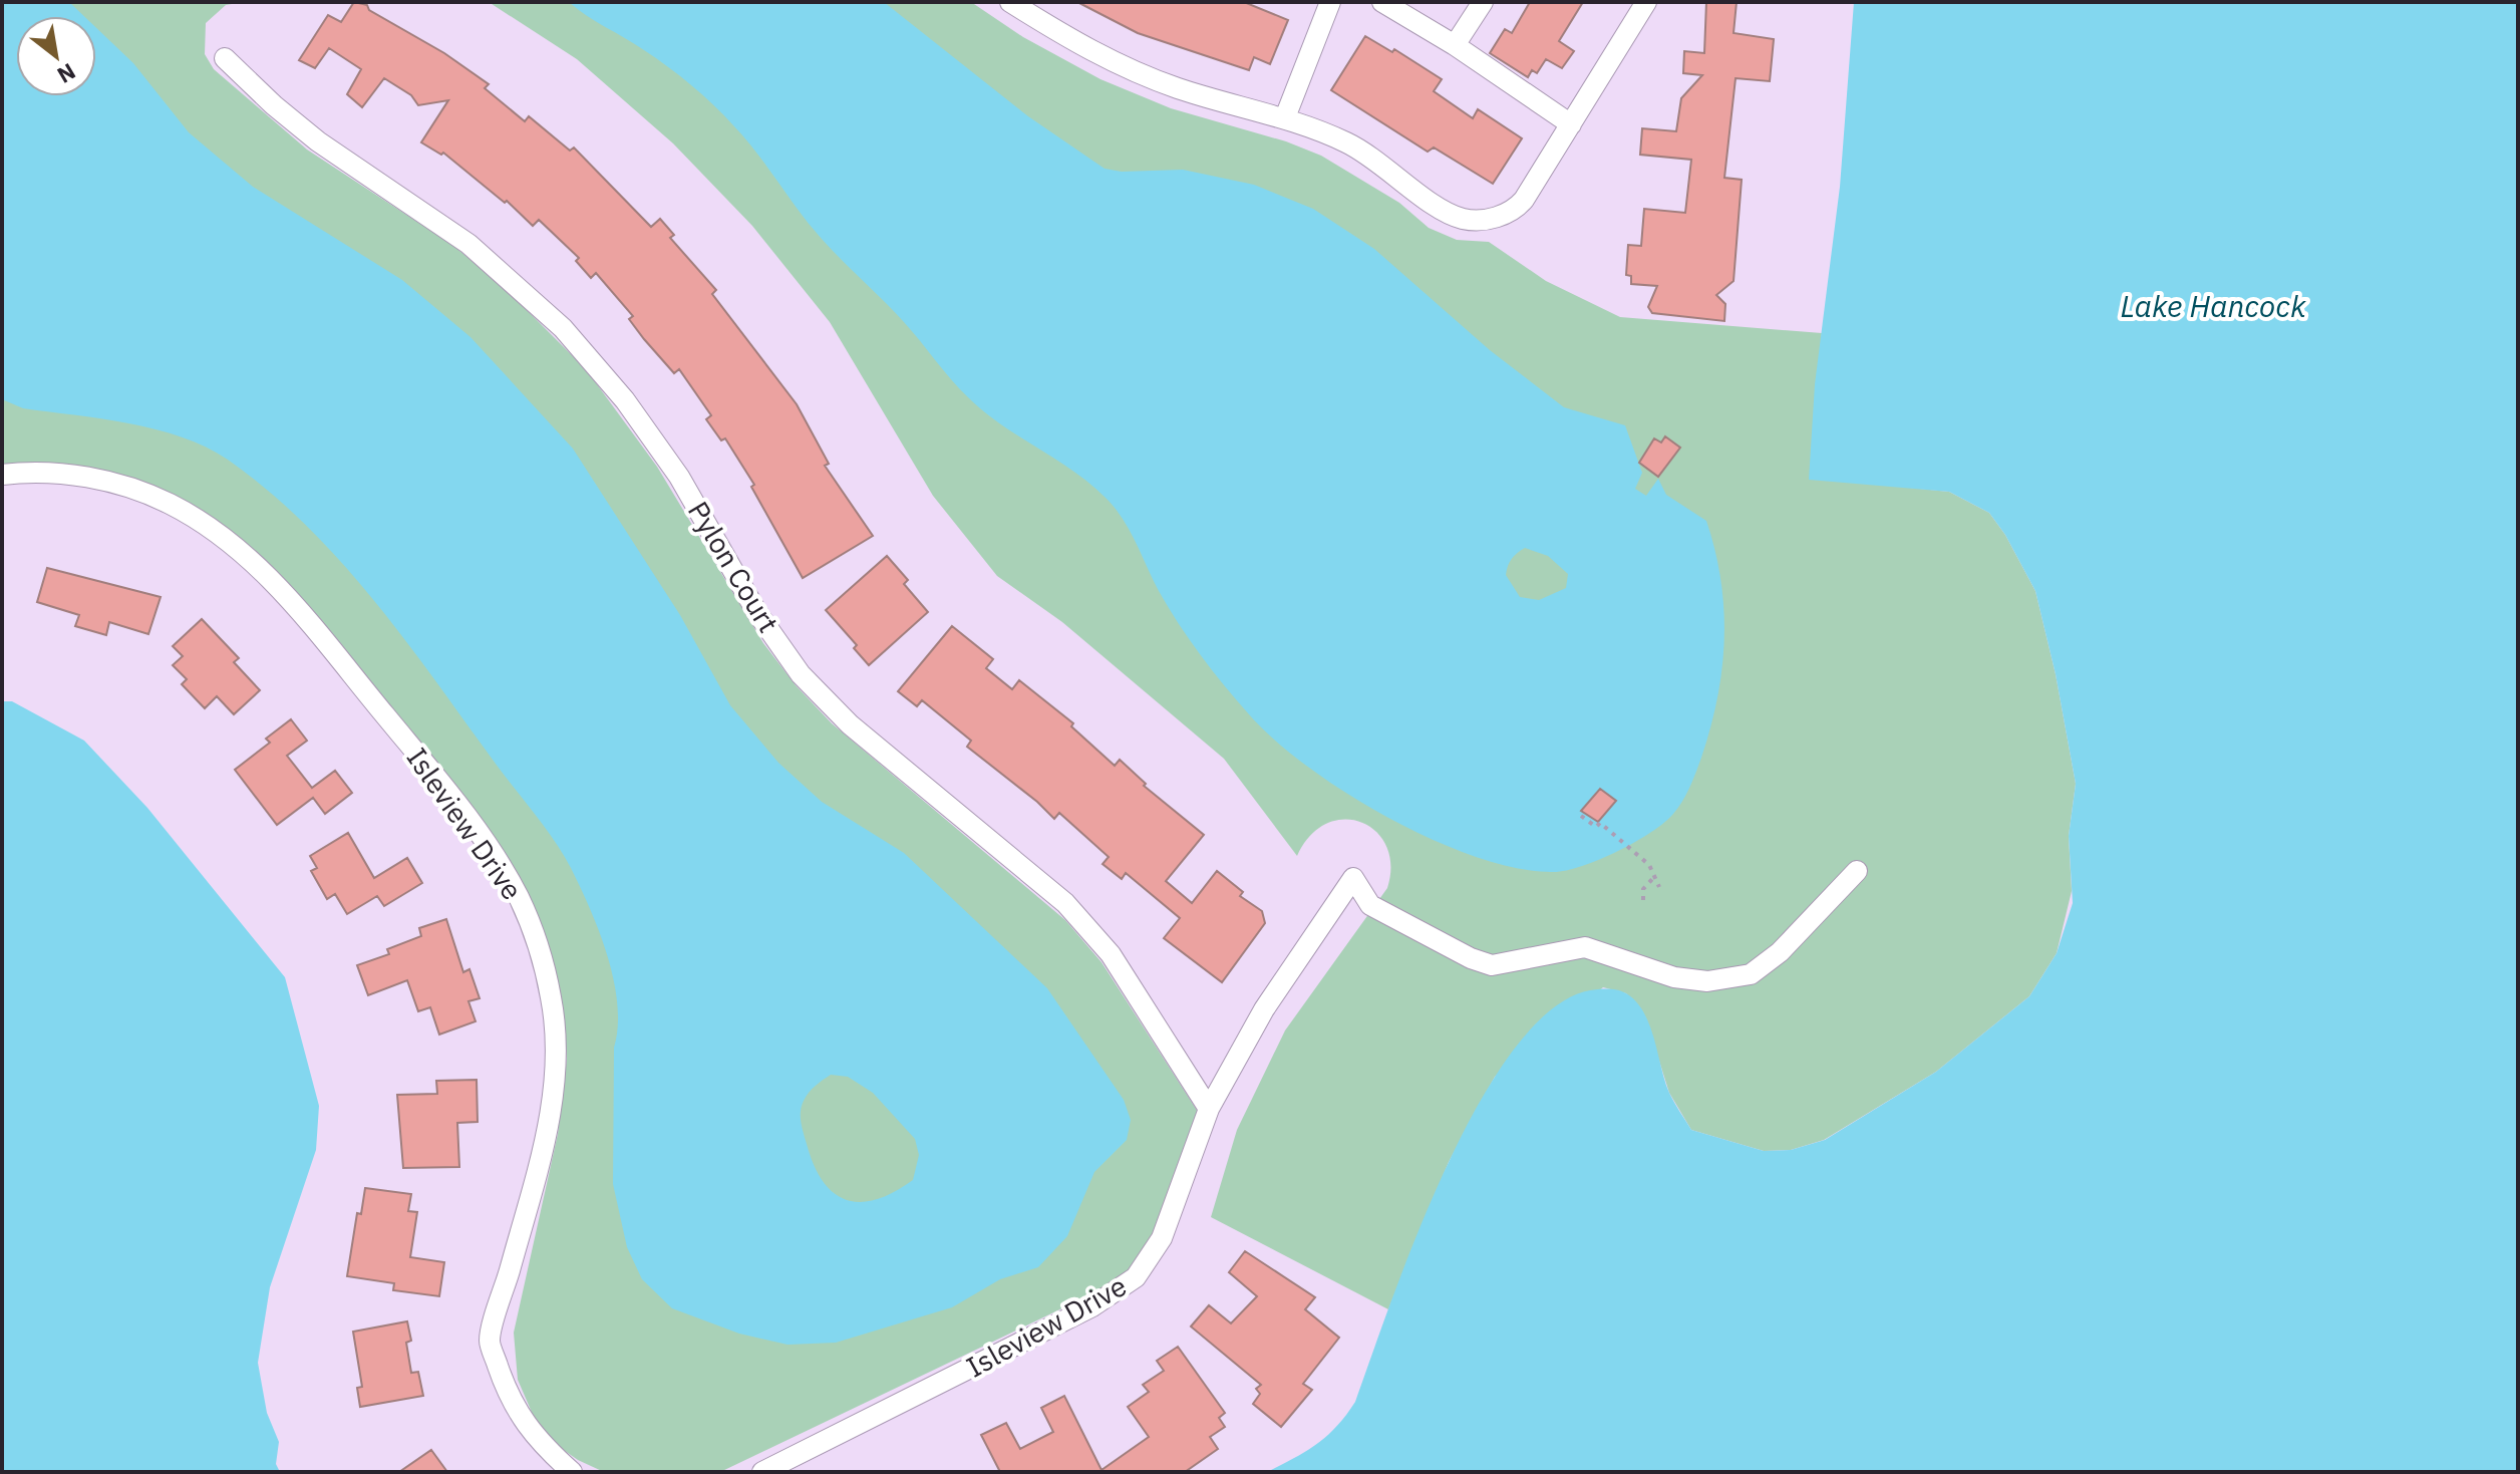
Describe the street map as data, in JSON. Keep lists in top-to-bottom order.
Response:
{
  "streets": {
    "street": ["Pylon Court", "Isleview Drive"]
  },
  "crossings": [
    ["Pylon Court", "Isleview Drive"]
  ],
  "water": ["Lake Hancock"],
  "north": "bottom right"
}
